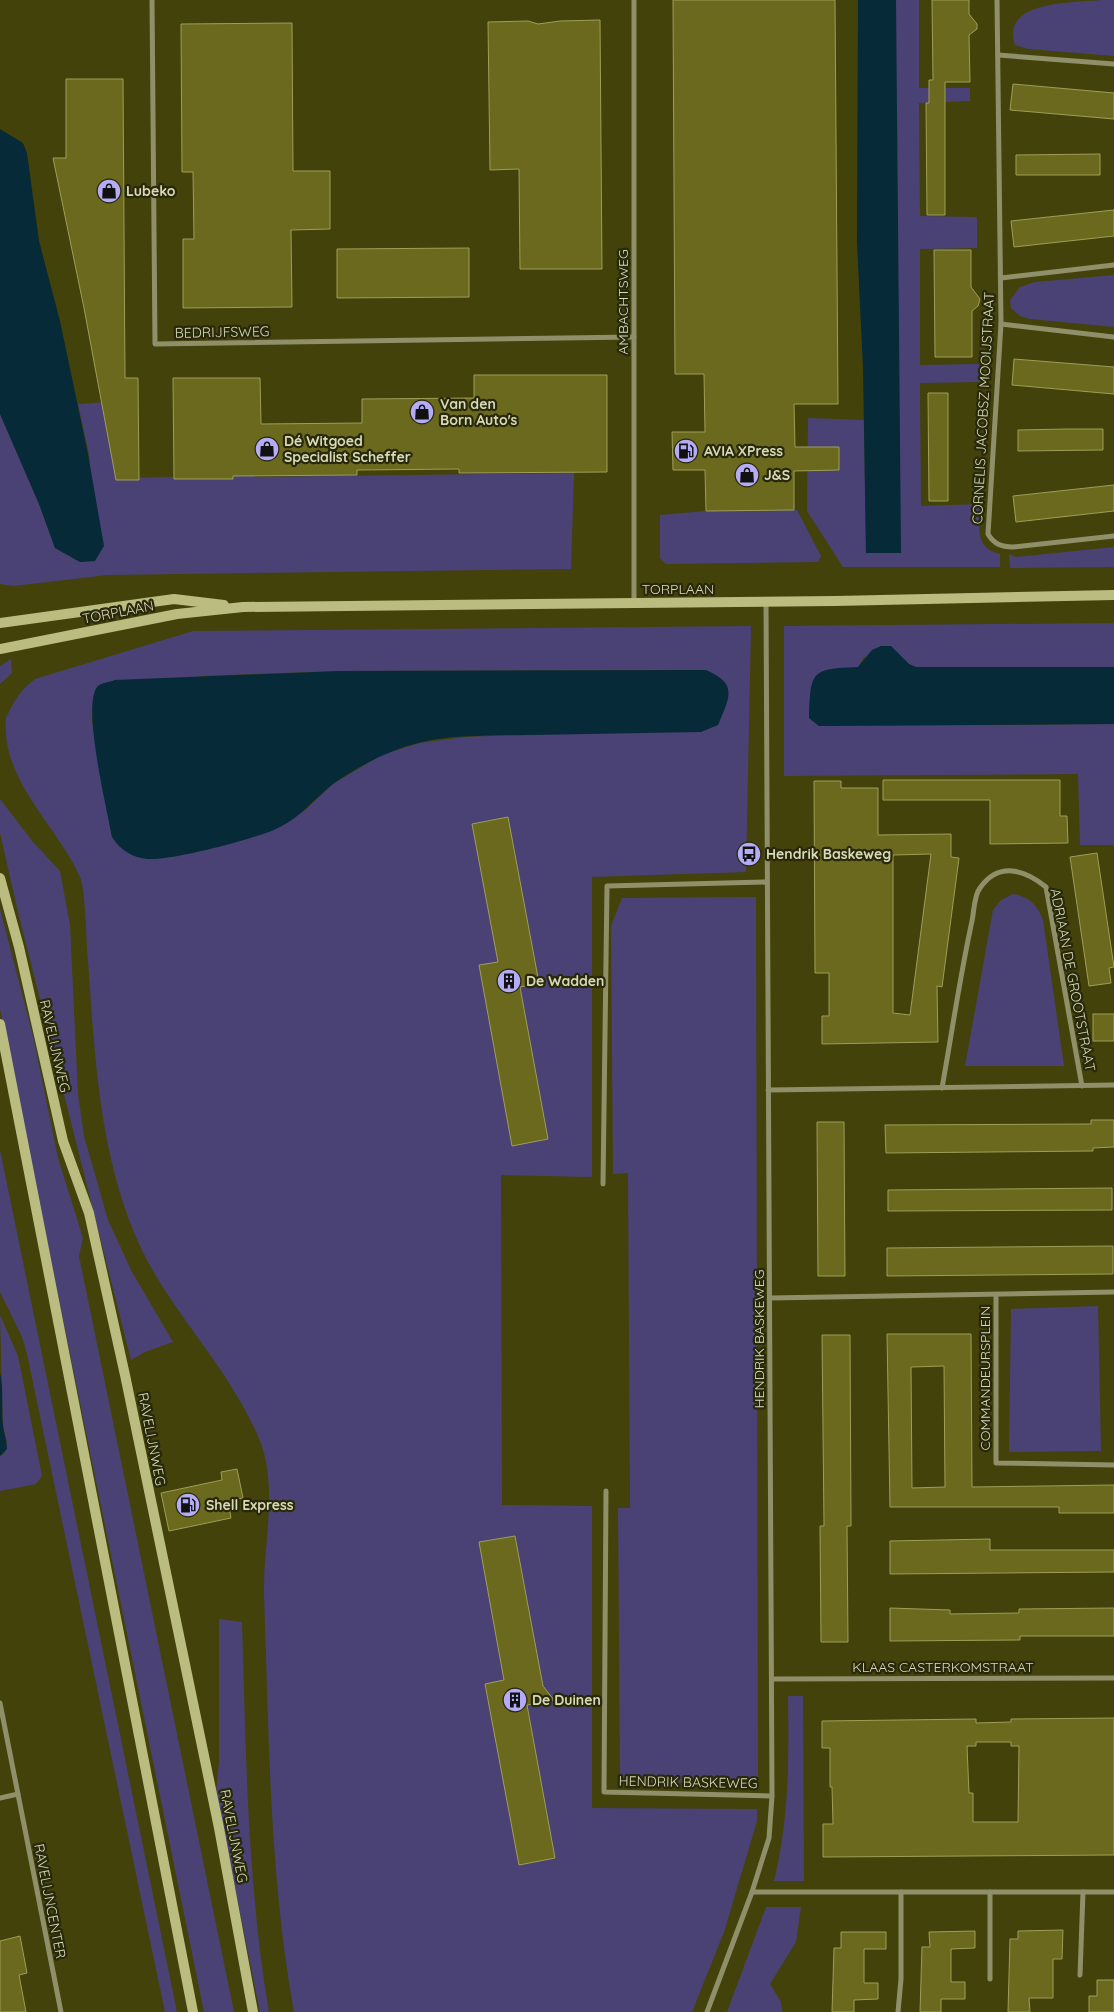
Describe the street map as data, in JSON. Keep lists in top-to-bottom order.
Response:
{
  "streets": {
    "main road": ["TORPLAAN", "RAVELIJNWEG"],
    "street": [
      "AMBACHTSWEG",
      "BEDRIJFSWEG",
      "CORNELIS JACOBSZ MOOIJSTRAAT",
      "ADRIAAN DE GROOTSTRAAT",
      "HENDRIK BASKEWEG",
      "COMMANDEURSPLEIN",
      "KLAAS CASTERKOMSTRAAT",
      "RAVELIJNCENTER"
    ]
  },
  "crossings": [
    ["AMBACHTSWEG", "BEDRIJFSWEG"],
    ["AMBACHTSWEG", "TORPLAAN"],
    ["TORPLAAN", "HENDRIK BASKEWEG"],
    ["ADRIAAN DE GROOTSTRAAT", "HENDRIK BASKEWEG"],
    ["HENDRIK BASKEWEG", "COMMANDEURSPLEIN"],
    ["HENDRIK BASKEWEG", "KLAAS CASTERKOMSTRAAT"]
  ],
  "places": {
    "shop": [
      "Lubeko",
      "Van den Born Auto's",
      "Dé Witgoed Specialist Scheffer",
      "J&S"
    ],
    "fuel station": ["AVIA XPress", "Shell Express"],
    "bus stop": ["Hendrik Baskeweg"],
    "building": ["De Wadden", "De Duinen"]
  }
}
